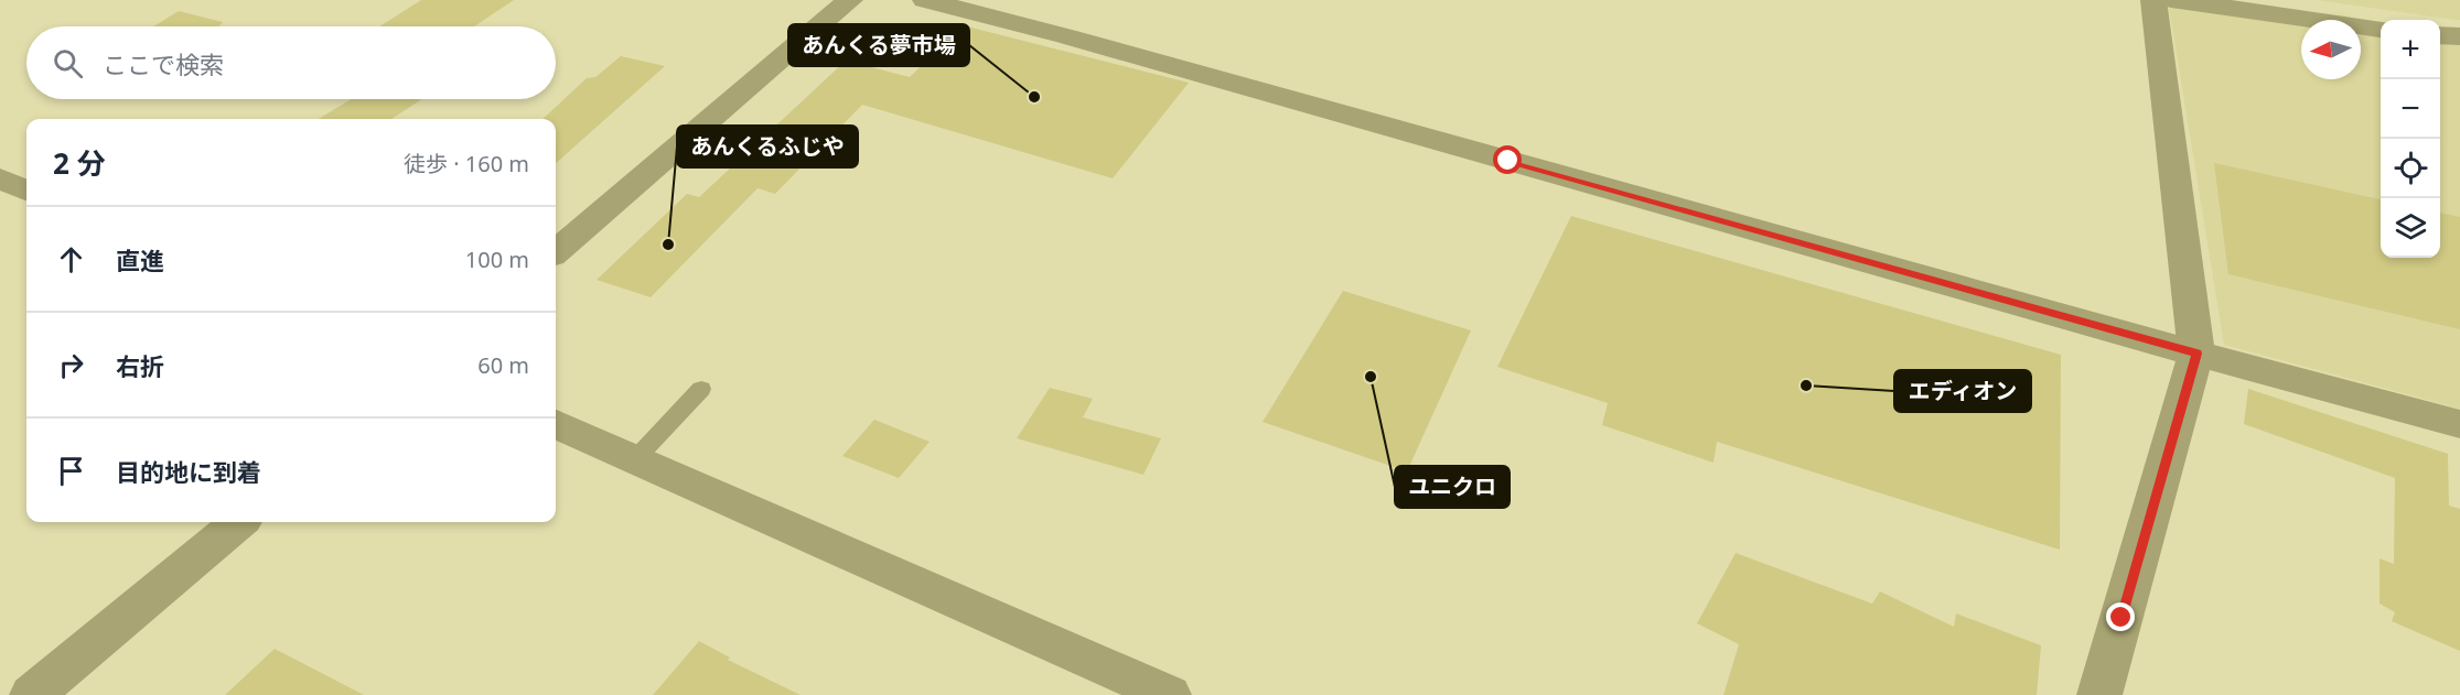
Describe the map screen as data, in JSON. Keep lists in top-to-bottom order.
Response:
{
  "places": [
    "あんくる夢市場",
    "あんくるふじや",
    "ユニクロ",
    "エディオン"
  ],
  "north": "left",
  "page": {
    "map_buttons": ["+", "−"],
    "search": "ここで検索",
    "heading": ["2 分", "徒歩 · 160 m"],
    "list": [
      ["直進", "100 m"],
      ["右折", "60 m"],
      "目的地に到着"
    ]
  }
}
